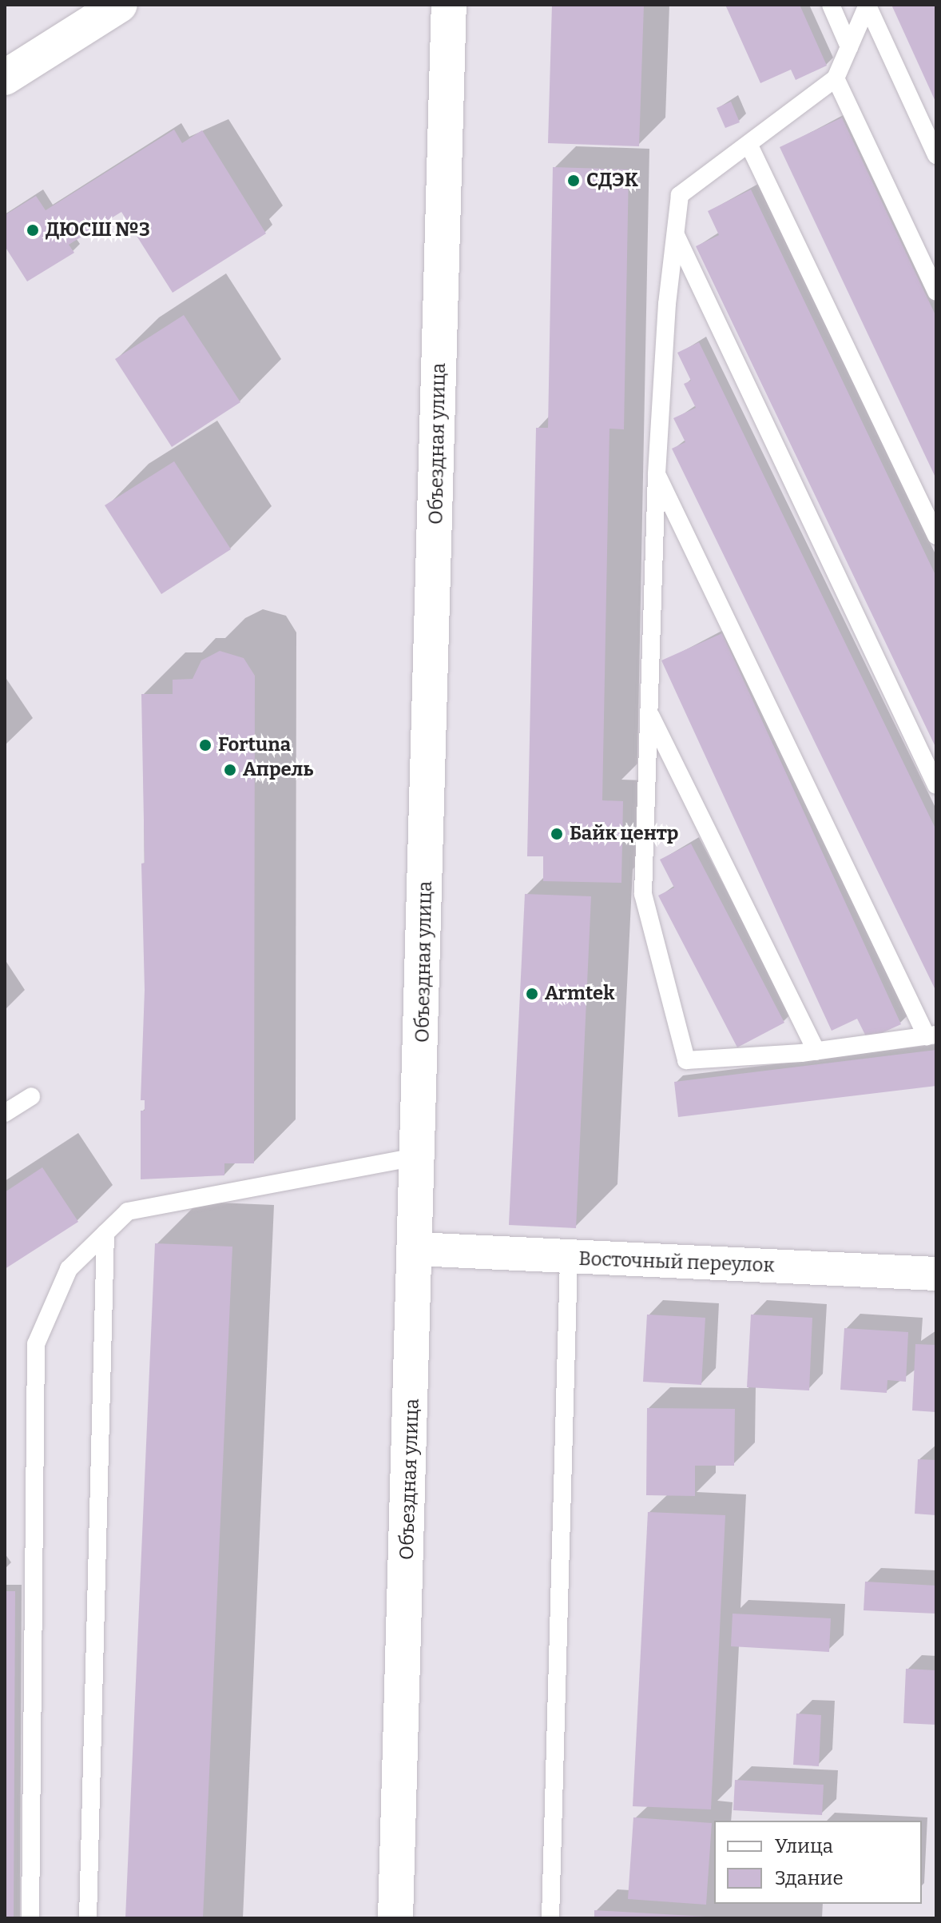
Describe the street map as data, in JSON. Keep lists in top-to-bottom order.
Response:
{
  "streets": {
    "main road": ["Объездная улица"],
    "street": ["Восточный переулок"]
  },
  "crossings": [
    ["Объездная улица", "Восточный переулок"]
  ],
  "places": [
    "СДЭК",
    "ДЮСШ №3",
    "Fortuna",
    "Апрель",
    "Байк центр",
    "Armtek"
  ],
  "legend": ["Улица", "Здание"]
}
